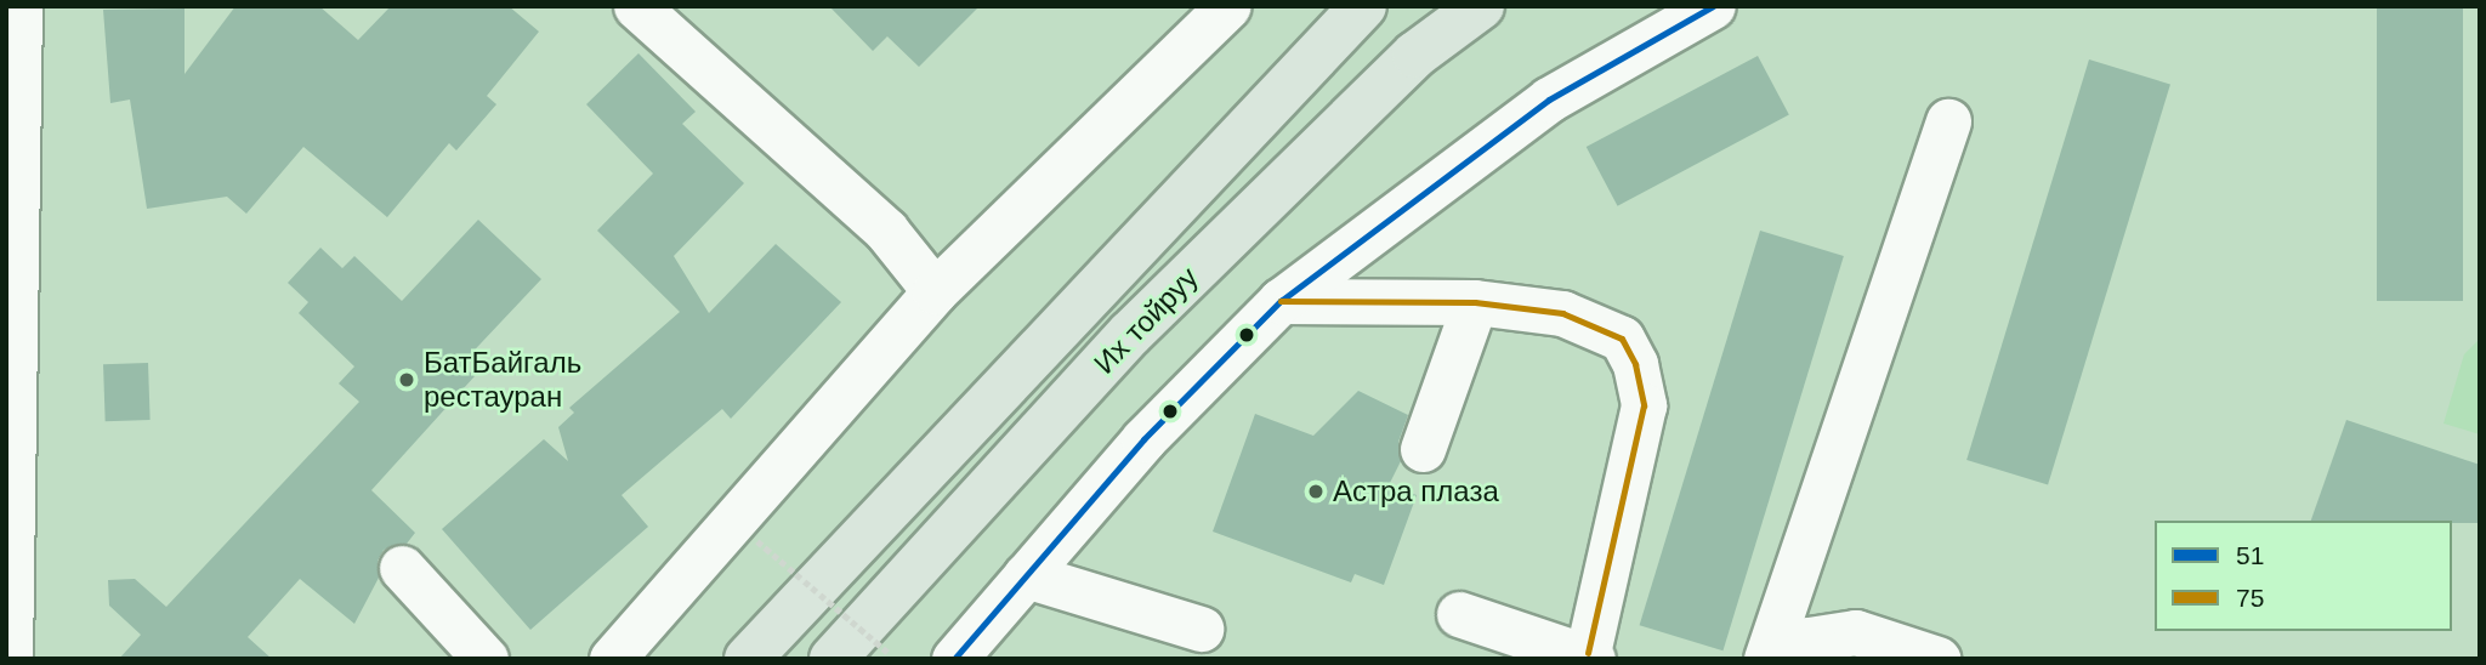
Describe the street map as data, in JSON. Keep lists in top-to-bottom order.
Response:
{
  "streets": {
    "main road": ["Их тойруу"]
  },
  "places": ["БатБайгаль рестауран", "Астра плаза"],
  "lines": ["transit line 51", "transit line 75"],
  "legend": ["51", "75"]
}
